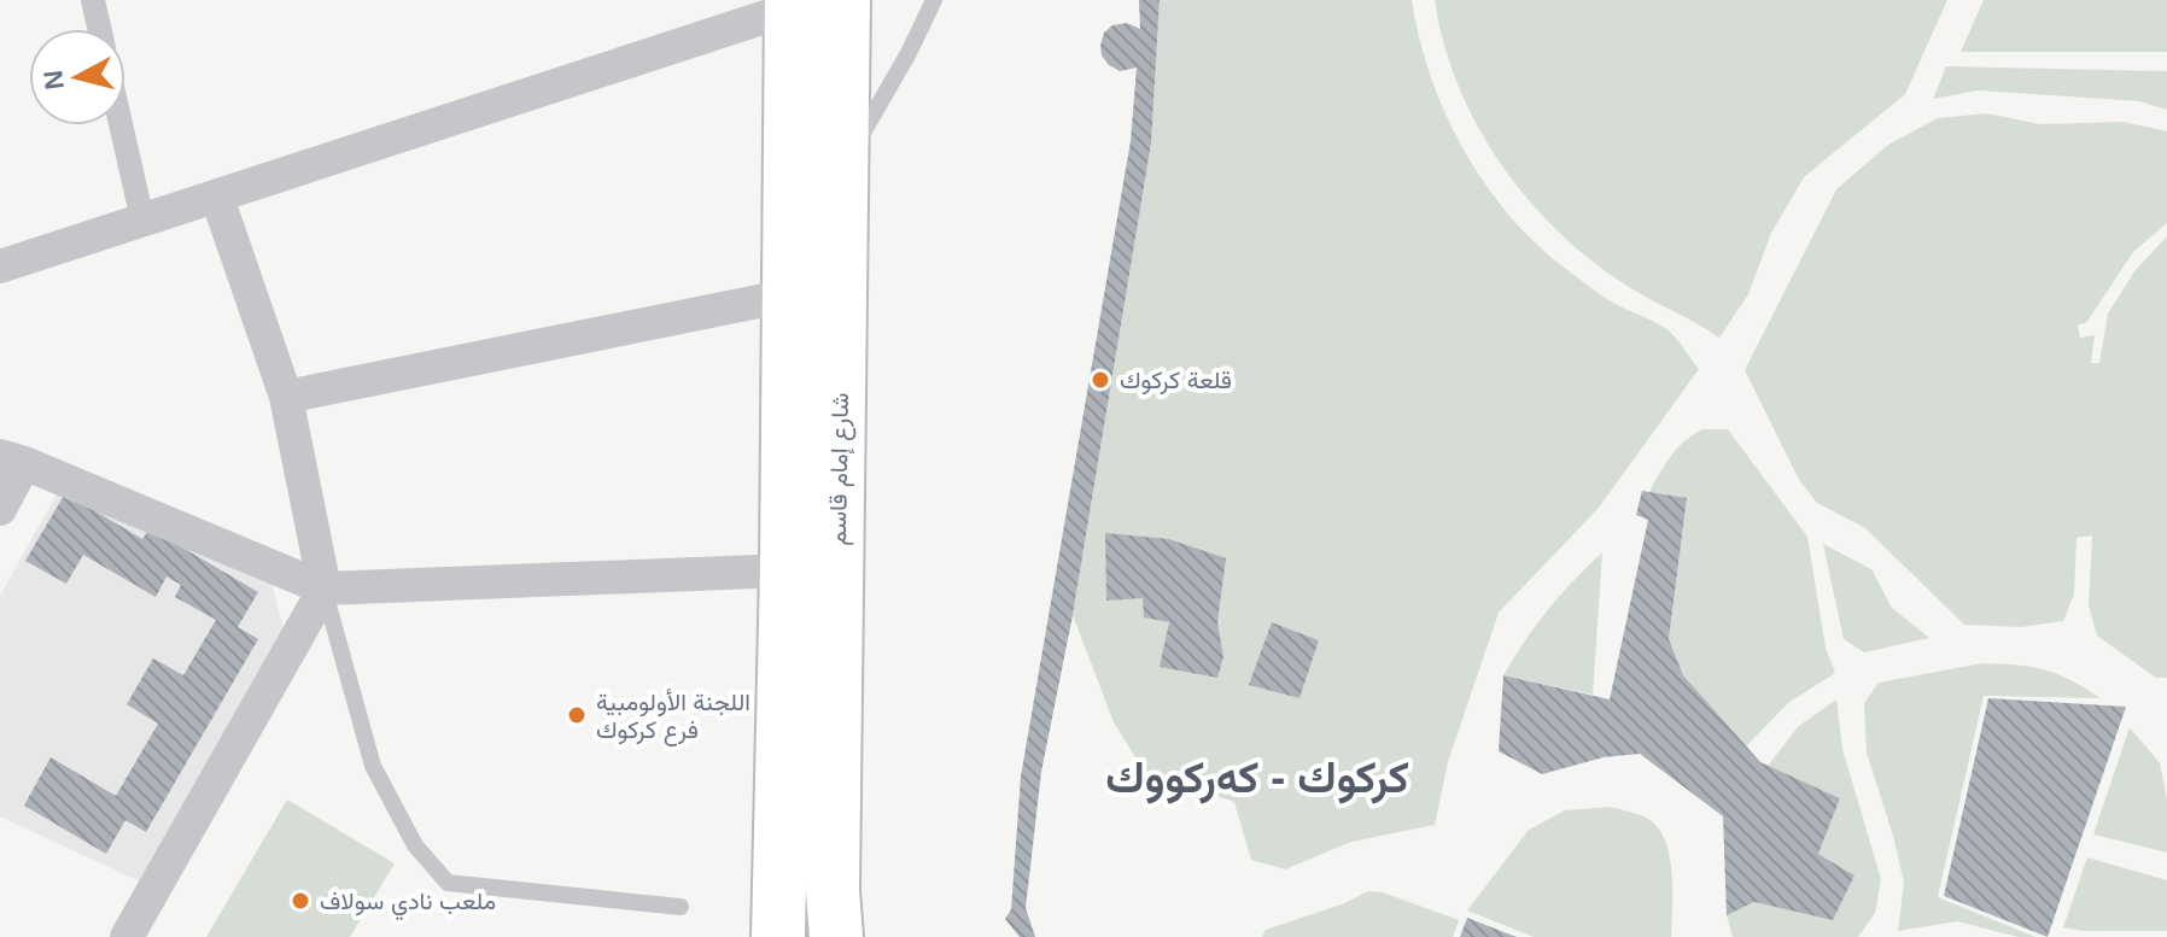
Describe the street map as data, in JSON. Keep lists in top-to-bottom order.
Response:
{
  "streets": {
    "main road": ["شارع إمام قاسم"]
  },
  "districts": ["كركوك - کەرکووك"],
  "places": ["قلعة كركوك", "اللجنة الأولومبية فرع كركوك", "ملعب نادي سولاف"],
  "north": "left"
}
